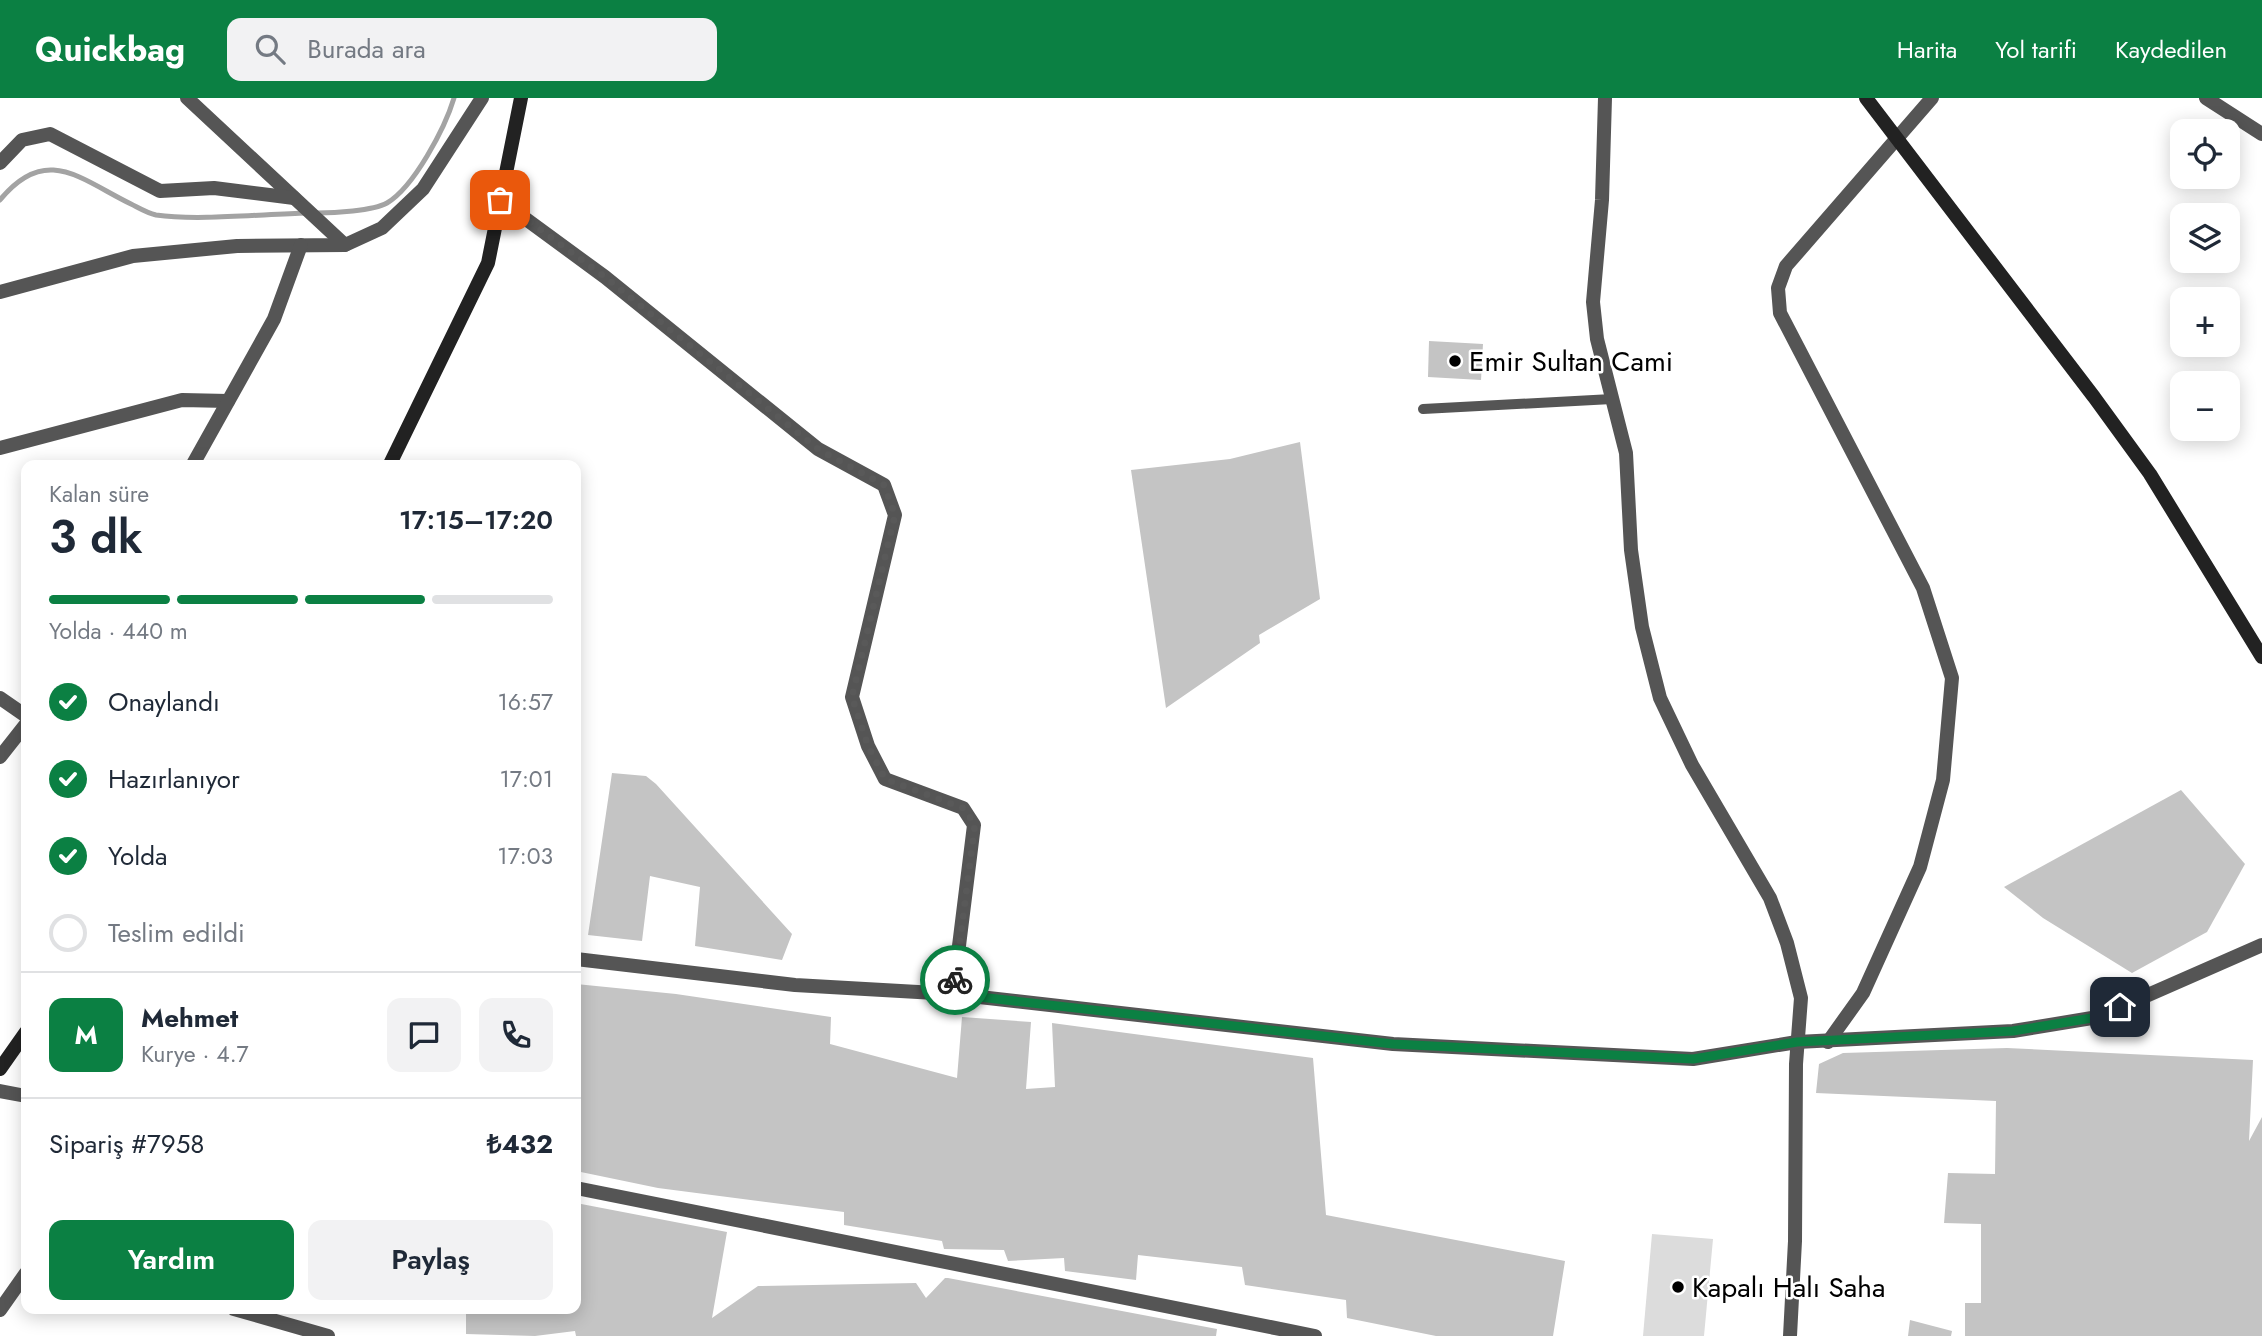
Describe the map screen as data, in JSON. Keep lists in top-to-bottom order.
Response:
{
  "places": ["Emir Sultan Cami", "Kapalı Halı Saha"],
  "page": {
    "header": "Quickbag",
    "search": "Burada ara",
    "nav": ["Harita", "Yol tarifi", "Kaydedilen"],
    "map_buttons": ["+", "−"],
    "heading": ["3 dk", "Kalan süre", "17:15–17:20"],
    "panel": [
      "Mehmet",
      "Kurye · 4.7",
      "Sipariş #7958",
      "₺432"
    ],
    "bar": "Yolda · 440 m",
    "list": [
      ["Onaylandı", "16:57"],
      ["Hazırlanıyor", "17:01"],
      ["Yolda", "17:03"],
      "Teslim edildi"
    ],
    "round": "M",
    "buttons": ["Yardım", "Paylaş"]
  }
}
